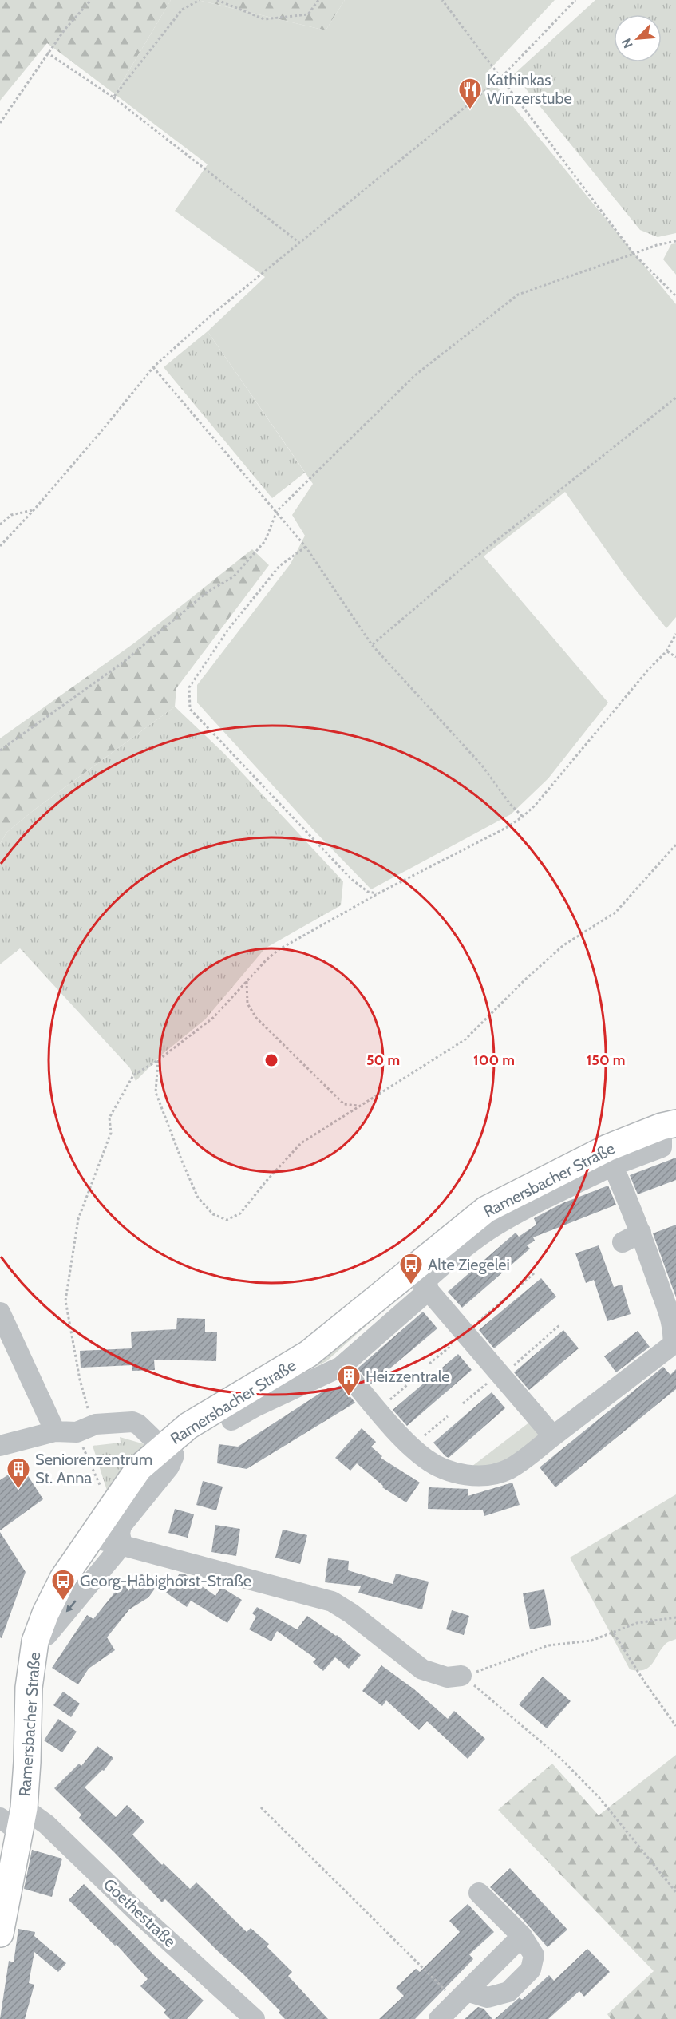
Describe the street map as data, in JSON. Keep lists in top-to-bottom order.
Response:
{
  "streets": {
    "main road": ["Ramersbacher Straße"],
    "street": ["Goethestraße"]
  },
  "crossings": [
    ["Ramersbacher Straße", "Goethestraße"]
  ],
  "places": {
    "restaurant": ["Kathinkas Winzerstube"],
    "bus stop": ["Alte Ziegelei", "Georg-Habighorst-Straße"],
    "building": ["Heizzentrale", "Seniorenzentrum St. Anna"]
  },
  "north": "bottom left",
  "rings": ["50 m", "100 m", "150 m"]
}
